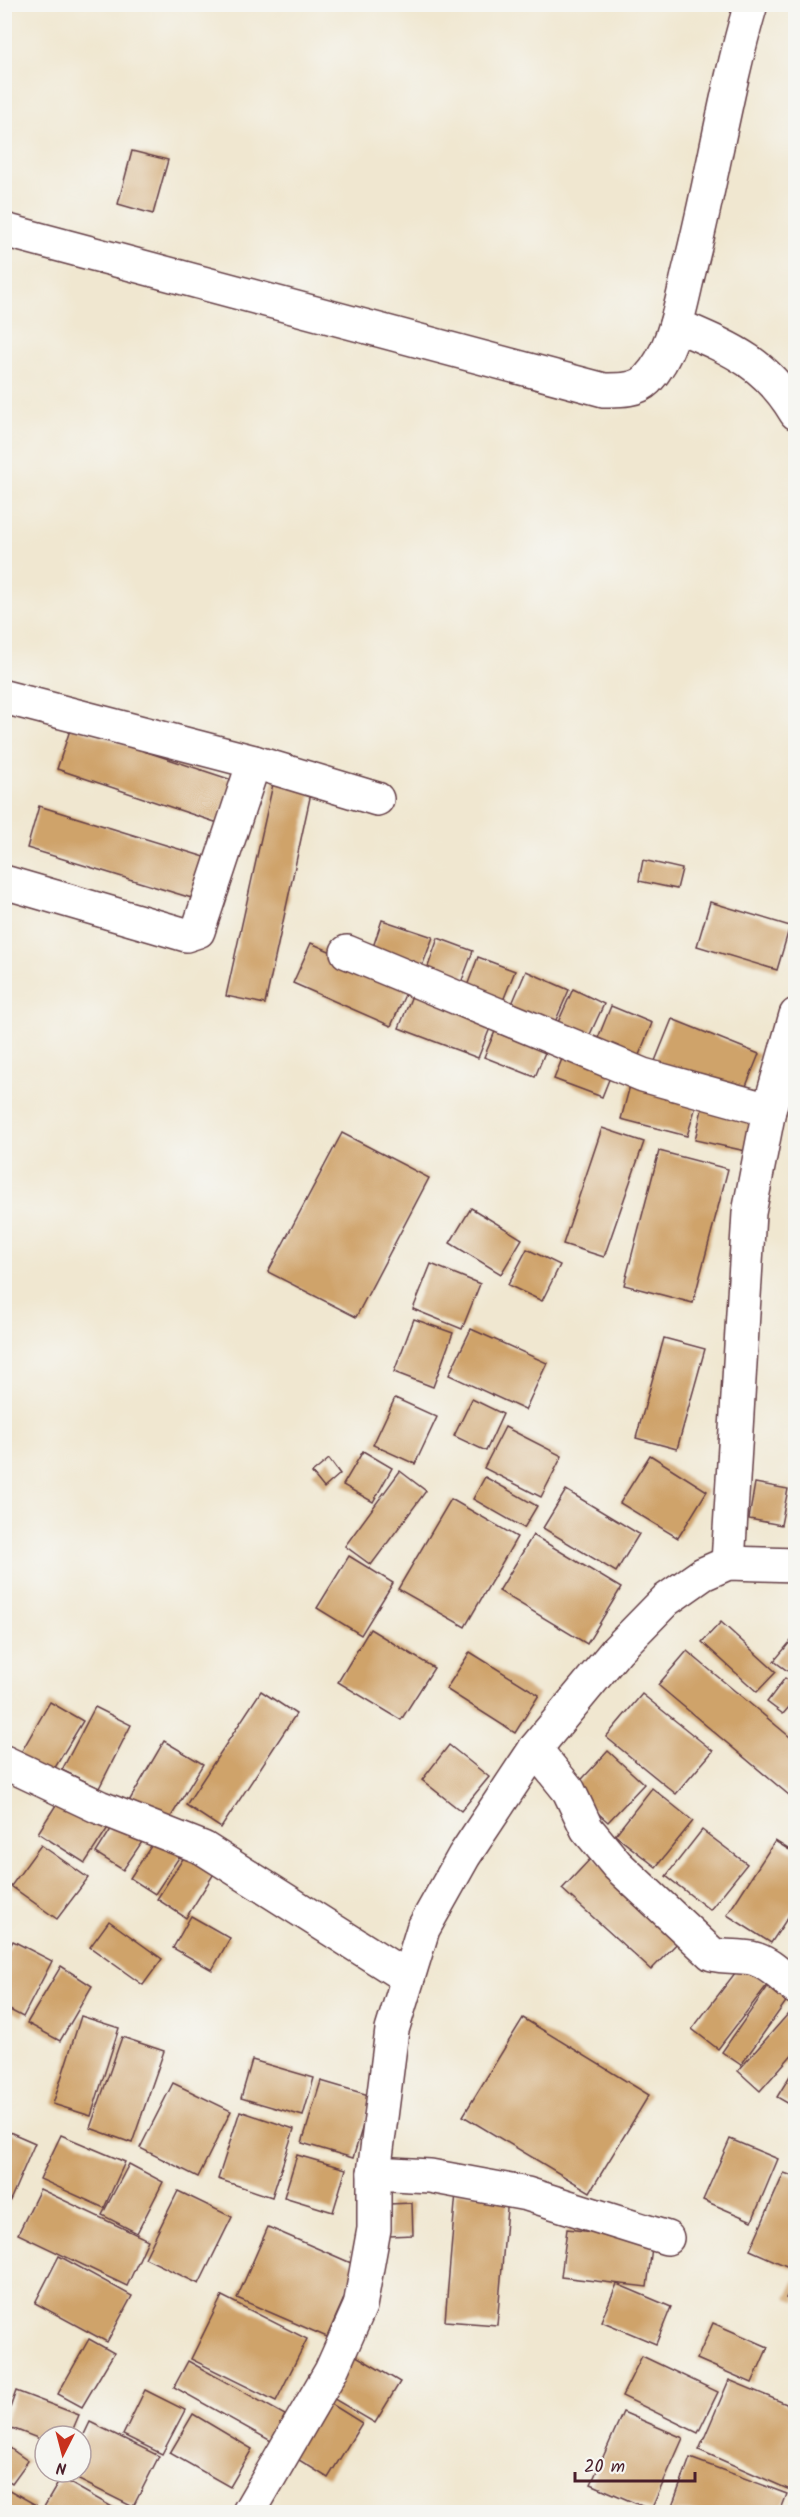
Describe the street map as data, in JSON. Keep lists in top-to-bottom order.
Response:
{
  "scale_bar": "20 m",
  "north": "bottom"
}
